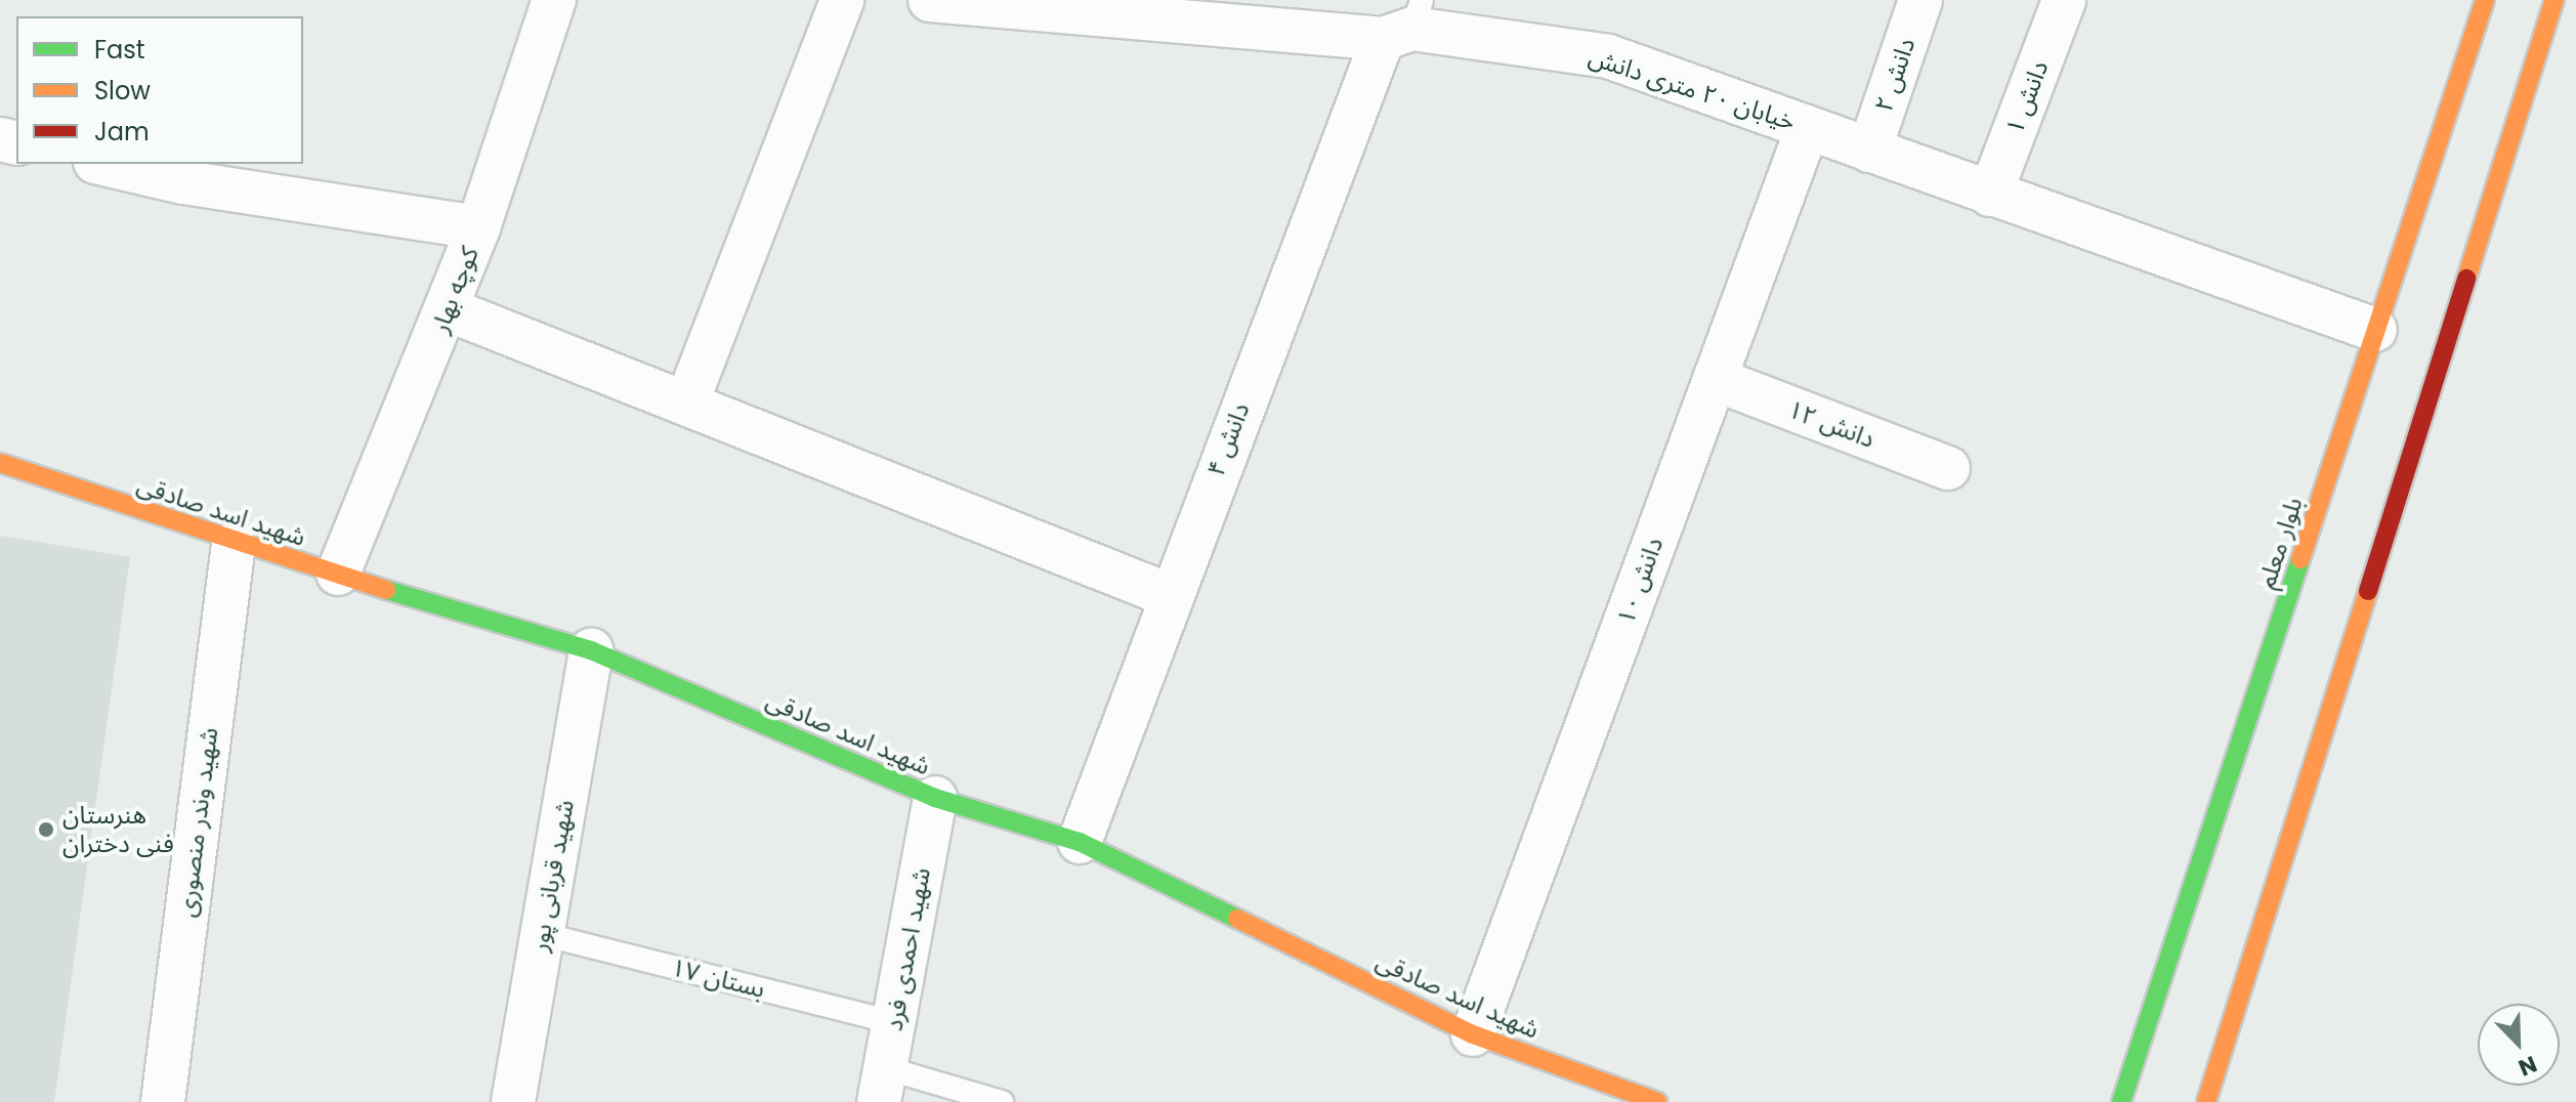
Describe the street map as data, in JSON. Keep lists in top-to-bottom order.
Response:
{
  "streets": {
    "main road": ["شهید اسد صادقی", "بلوار معلم"],
    "street": [
      "دانش ۲",
      "خیابان ۲۰ متری دانش",
      "دانش ۱",
      "کوچه بهار",
      "دانش ۱۲",
      "دانش ۴",
      "دانش ۱۰",
      "شهید وندر منصوری",
      "شهید قربانی پور",
      "شهید احمدی فرد"
    ],
    "lane": ["بستان ۱۷"]
  },
  "crossings": [
    ["دانش ۲", "خیابان ۲۰ متری دانش"],
    ["خیابان ۲۰ متری دانش", "دانش ۱"],
    ["خیابان ۲۰ متری دانش", "دانش ۴"],
    ["خیابان ۲۰ متری دانش", "بلوار معلم"],
    ["خیابان ۲۰ متری دانش", "دانش ۱۰"],
    ["کوچه بهار", "شهید اسد صادقی"],
    ["دانش ۱۲", "دانش ۱۰"],
    ["دانش ۴", "شهید اسد صادقی"],
    ["شهید اسد صادقی", "دانش ۱۰"],
    ["شهید اسد صادقی", "شهید وندر منصوری"],
    ["شهید اسد صادقی", "شهید قربانی پور"],
    ["شهید اسد صادقی", "شهید احمدی فرد"],
    ["شهید قربانی پور", "بستان ۱۷"],
    ["شهید احمدی فرد", "بستان ۱۷"]
  ],
  "places": ["هنرستان فنی دختران"],
  "legend": ["Fast", "Slow", "Jam"],
  "north": "bottom right"
}
